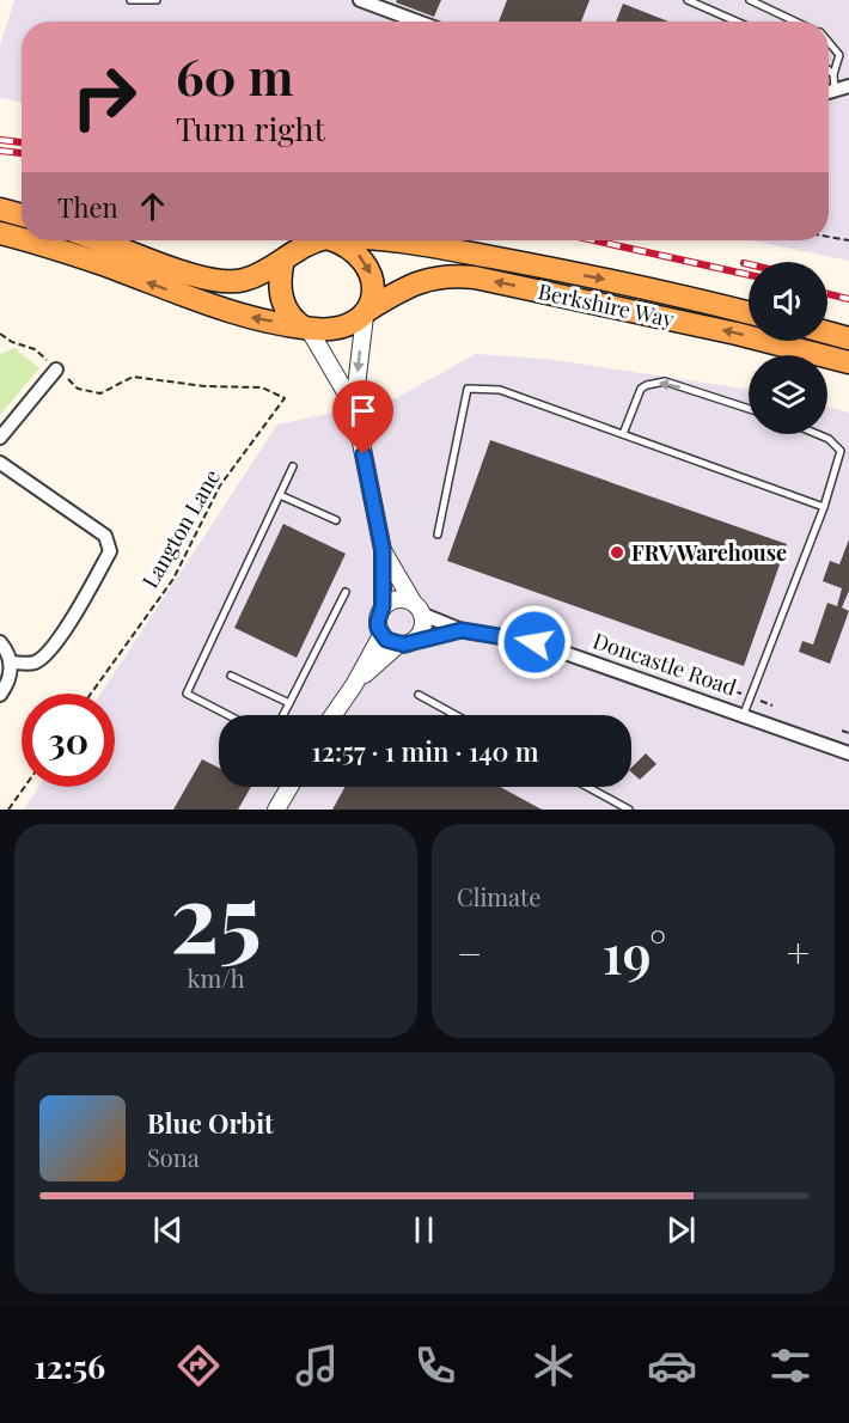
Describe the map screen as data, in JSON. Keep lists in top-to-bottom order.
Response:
{
  "streets": {
    "highway": ["Berkshire Way"],
    "street": ["Doncastle Road"],
    "path": ["Langton Lane"]
  },
  "places": ["FRV Warehouse"],
  "page": {
    "turn": ["60 m", "Turn right"],
    "then": "Then",
    "limit": "30",
    "trip": "12:57 · 1 min · 140 m",
    "tile": [
      ["25", "km/h"],
      "Climate"
    ],
    "heat": ["−", "19°", "+"],
    "song": ["Blue Orbit", "Sona"],
    "tabs": "12:56"
  }
}
